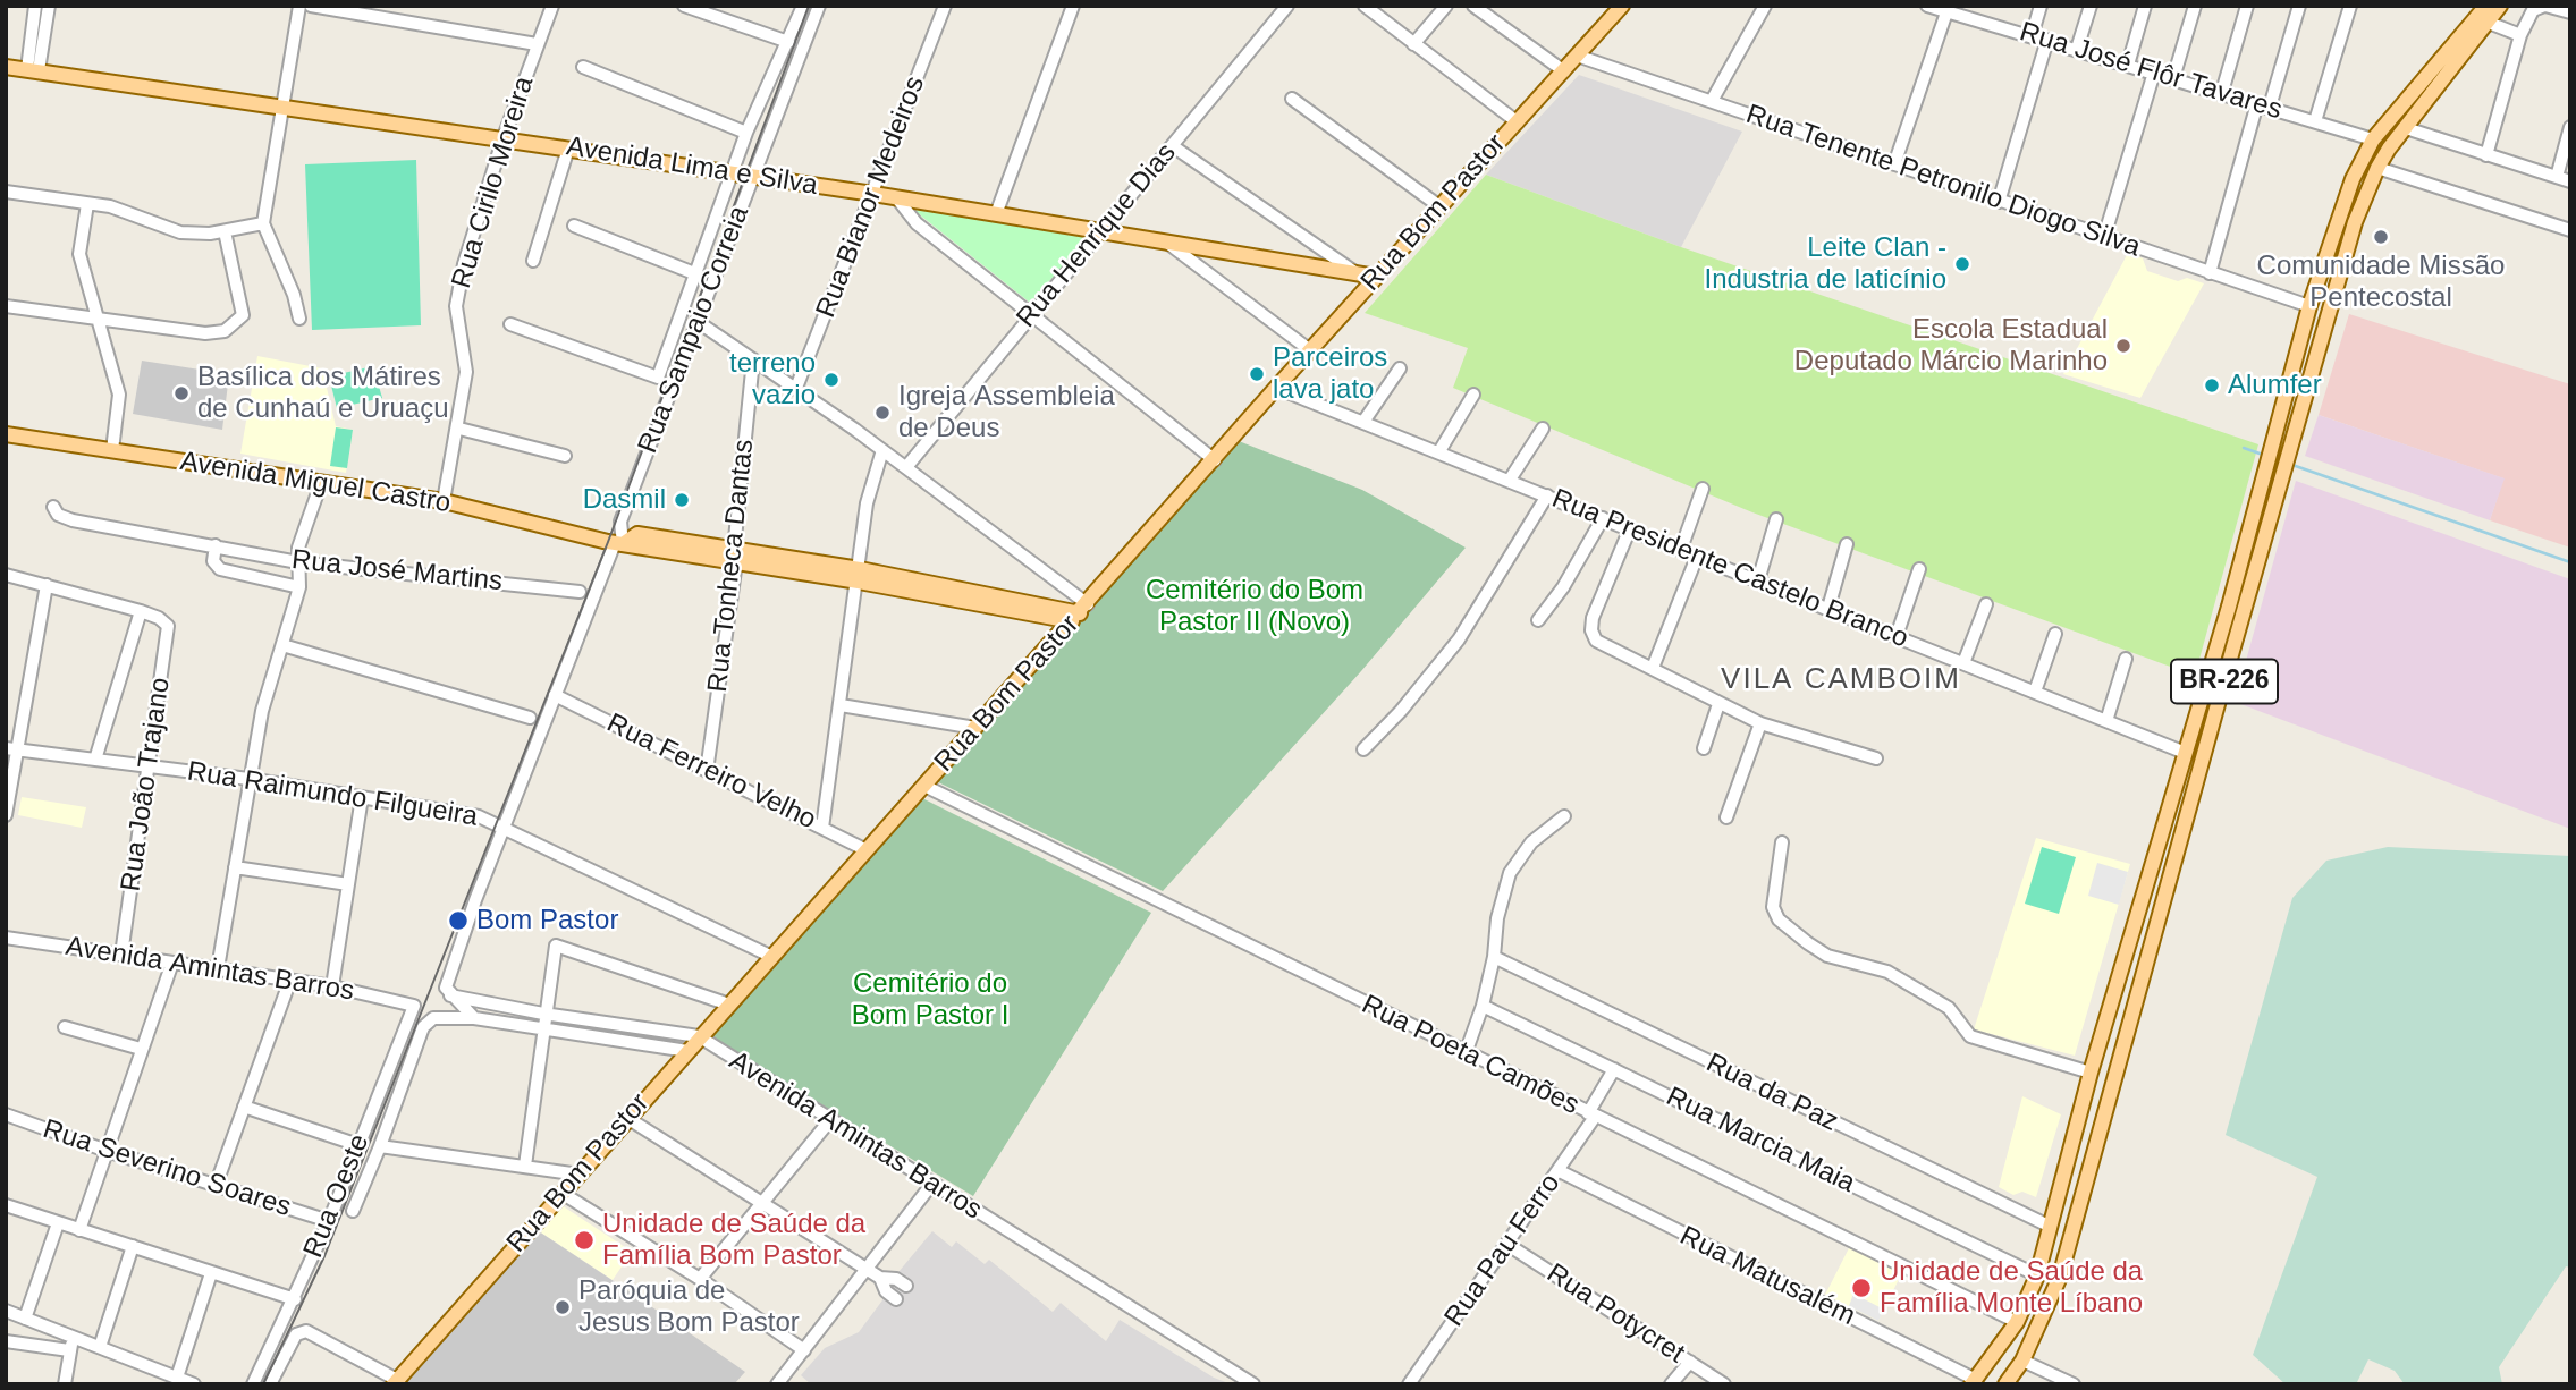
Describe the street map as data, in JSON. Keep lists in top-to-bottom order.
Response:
{
  "streets": {
    "main road": [
      "Avenida Lima e Silva",
      "Rua Bom Pastor",
      "Avenida Miguel Castro",
      "BR-226"
    ],
    "street": [
      "Rua José Flôr Tavares",
      "Rua Tenente Petronilo Diogo Silva",
      "Rua Cirilo Moreira",
      "Rua Bianor Medeiros",
      "Rua Henrique Dias",
      "Rua Sampaio Correia",
      "Rua Tonheca Dantas",
      "Rua Presidente Castelo Branco",
      "Rua José Martins",
      "Rua Ferreiro Velho",
      "Rua João Trajano",
      "Rua Raimundo Filgueira",
      "Avenida Amintas Barros",
      "Rua Poeta Camões",
      "Rua da Paz",
      "Rua Marcia Maia",
      "Rua Severino Soares",
      "Rua Oeste",
      "Rua Pau Ferro",
      "Rua Matusalém",
      "Rua Potycret"
    ]
  },
  "crossings": [
    ["Rua José Flôr Tavares", "BR-226"],
    ["Avenida Lima e Silva", "Rua Cirilo Moreira"],
    ["Avenida Lima e Silva", "Rua Bianor Medeiros"],
    ["Avenida Lima e Silva", "Rua Bom Pastor"],
    ["Avenida Lima e Silva", "Rua Henrique Dias"],
    ["Avenida Lima e Silva", "Rua Sampaio Correia"],
    ["Rua Tenente Petronilo Diogo Silva", "Rua Bom Pastor"],
    ["Rua Tenente Petronilo Diogo Silva", "BR-226"],
    ["Rua Cirilo Moreira", "Avenida Miguel Castro"],
    ["Rua Bom Pastor", "Rua Presidente Castelo Branco"],
    ["Rua Bom Pastor", "Rua Ferreiro Velho"],
    ["Rua Bom Pastor", "Rua Raimundo Filgueira"],
    ["Rua Bom Pastor", "Avenida Amintas Barros"],
    ["Rua Bom Pastor", "Rua Poeta Camões"],
    ["Rua Sampaio Correia", "Avenida Miguel Castro"],
    ["Rua Sampaio Correia", "Rua Ferreiro Velho"],
    ["Rua Sampaio Correia", "Rua Raimundo Filgueira"],
    ["Rua Sampaio Correia", "Avenida Amintas Barros"],
    ["Rua Tonheca Dantas", "Rua Ferreiro Velho"],
    ["Rua Presidente Castelo Branco", "BR-226"],
    ["BR-226", "Rua Poeta Camões"],
    ["BR-226", "Rua da Paz"],
    ["BR-226", "Rua Marcia Maia"],
    ["BR-226", "Rua Matusalém"],
    ["Rua João Trajano", "Rua Raimundo Filgueira"],
    ["Rua João Trajano", "Avenida Amintas Barros"],
    ["Avenida Amintas Barros", "Rua Oeste"],
    ["Rua Poeta Camões", "Rua Pau Ferro"],
    ["Rua Marcia Maia", "Rua Pau Ferro"],
    ["Rua Severino Soares", "Rua Oeste"],
    ["Rua Pau Ferro", "Rua Matusalém"],
    ["Rua Pau Ferro", "Rua Potycret"]
  ],
  "districts": ["VILA CAMBOIM"],
  "parks": ["Cemitério do Bom Pastor II (Novo)", "Cemitério do Bom Pastor I"],
  "places": [
    "Comunidade Missão Pentecostal",
    "Leite Clan - Industria de laticínio",
    "Escola Estadual Deputado Márcio Marinho",
    "Parceiros lava jato",
    "terreno vazio",
    "Alumfer",
    "Basílica dos Mátires de Cunhaú e Uruaçu",
    "Igreja Assembleia de Deus",
    "Dasmil",
    "Bom Pastor",
    "Unidade de Saúde da Família Bom Pastor",
    "Unidade de Saúde da Família Monte Líbano",
    "Paróquia de Jesus Bom Pastor"
  ]
}
